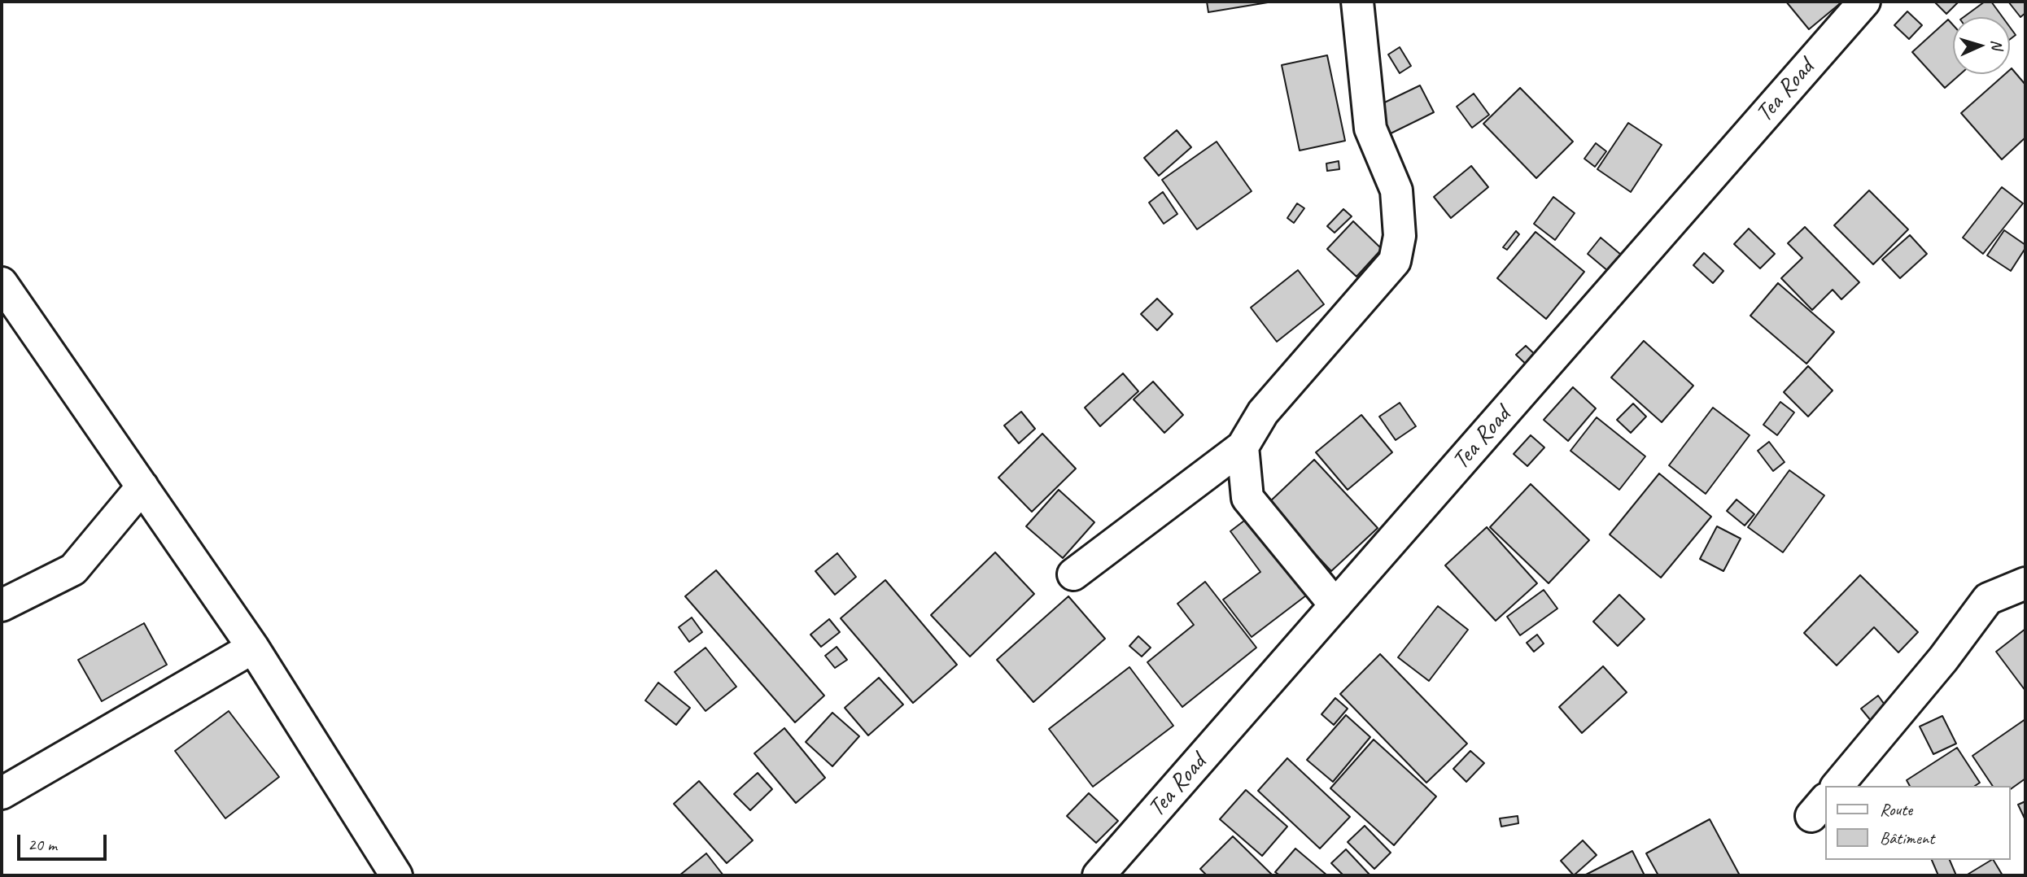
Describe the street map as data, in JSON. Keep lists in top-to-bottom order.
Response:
{
  "streets": {
    "street": ["Tea Road"]
  },
  "legend": ["Route", "Bâtiment"],
  "scale_bar": "20 m",
  "north": "right"
}
